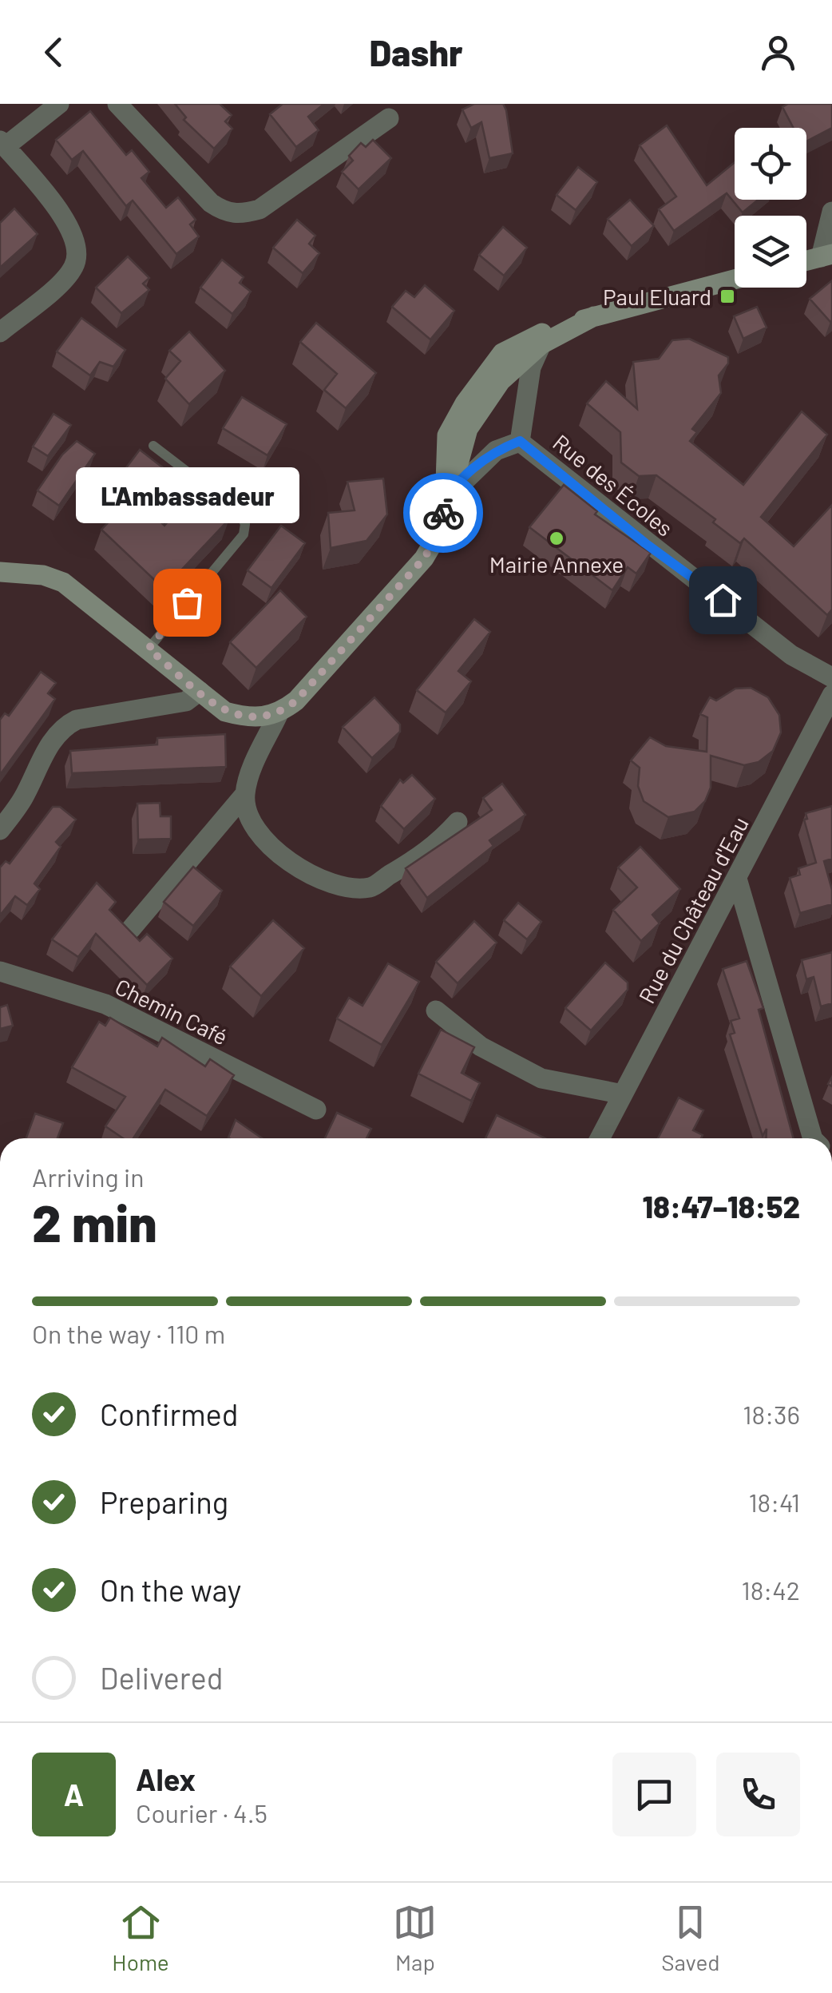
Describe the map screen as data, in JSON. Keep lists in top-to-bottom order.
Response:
{
  "streets": {
    "street": ["Rue des Écoles", "Rue du Château d'Eau", "Chemin Café"]
  },
  "places": {
    "transit": ["Paul Eluard"],
    "other": ["Mairie Annexe", "L'Ambassadeur"]
  },
  "page": {
    "header": "Dashr",
    "bubble": "L'Ambassadeur",
    "heading": ["2 min", "Arriving in", "18:47–18:52"],
    "panel": ["Alex", "Courier · 4.5"],
    "bar": "On the way · 110 m",
    "list": [
      ["Confirmed", "18:36"],
      ["Preparing", "18:41"],
      ["On the way", "18:42"],
      "Delivered"
    ],
    "round": "A",
    "tabs": ["Home", "Map", "Saved"]
  }
}
